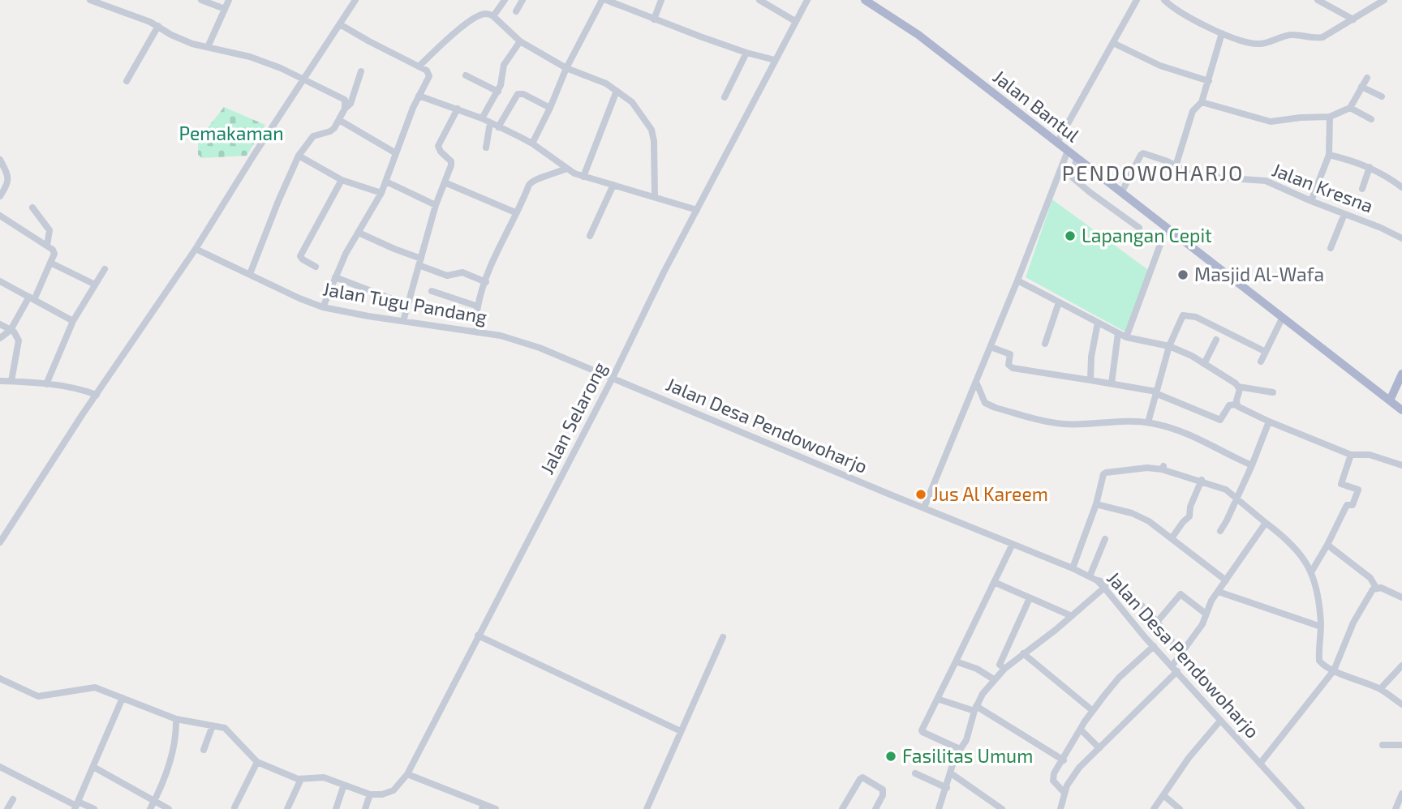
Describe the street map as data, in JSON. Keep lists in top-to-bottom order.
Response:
{
  "streets": {
    "main road": ["Jalan Bantul"],
    "street": [
      "Jalan Kresna",
      "Jalan Tugu Pandang",
      "Jalan Selarong",
      "Jalan Desa Pendowoharjo"
    ]
  },
  "crossings": [
    ["Jalan Bantul", "Jalan Kresna"],
    ["Jalan Tugu Pandang", "Jalan Selarong"],
    ["Jalan Tugu Pandang", "Jalan Desa Pendowoharjo"],
    ["Jalan Selarong", "Jalan Desa Pendowoharjo"]
  ],
  "districts": ["PENDOWOHARJO"],
  "parks": ["Pemakaman"],
  "places": [
    "Lapangan Cepit",
    "Masjid Al-Wafa",
    "Jus Al Kareem",
    "Fasilitas Umum"
  ]
}
